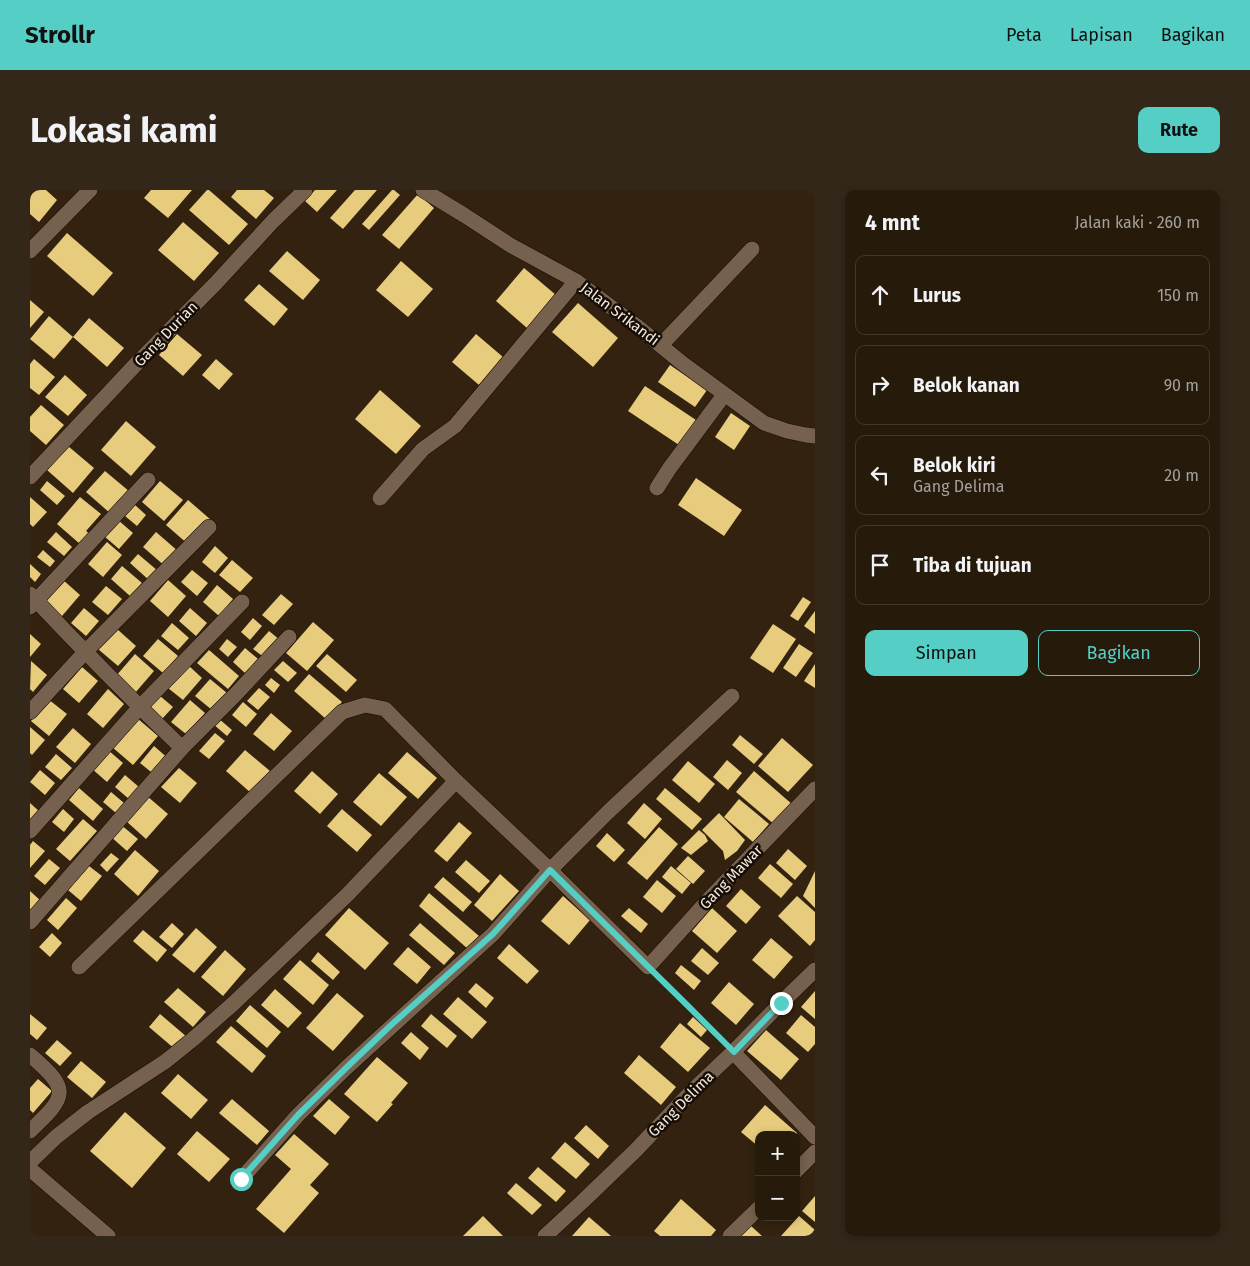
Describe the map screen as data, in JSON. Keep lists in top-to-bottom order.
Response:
{
  "streets": {
    "street": [
      "Jalan Srikandi",
      "Gang Durian",
      "Gang Mawar",
      "Gang Delima"
    ]
  },
  "page": {
    "header": "Strollr",
    "nav": ["Peta", "Lapisan", "Bagikan"],
    "buttons": [
      "Rute",
      ["Simpan", "Bagikan"]
    ],
    "title": "Lokasi kami",
    "heading": ["4 mnt", "Jalan kaki · 260 m"],
    "list": [
      ["Lurus", "150 m"],
      ["Belok kanan", "90 m"],
      ["Belok kiri", "Gang Delima", "20 m"],
      "Tiba di tujuan"
    ],
    "map_buttons": ["+", "−"]
  }
}
